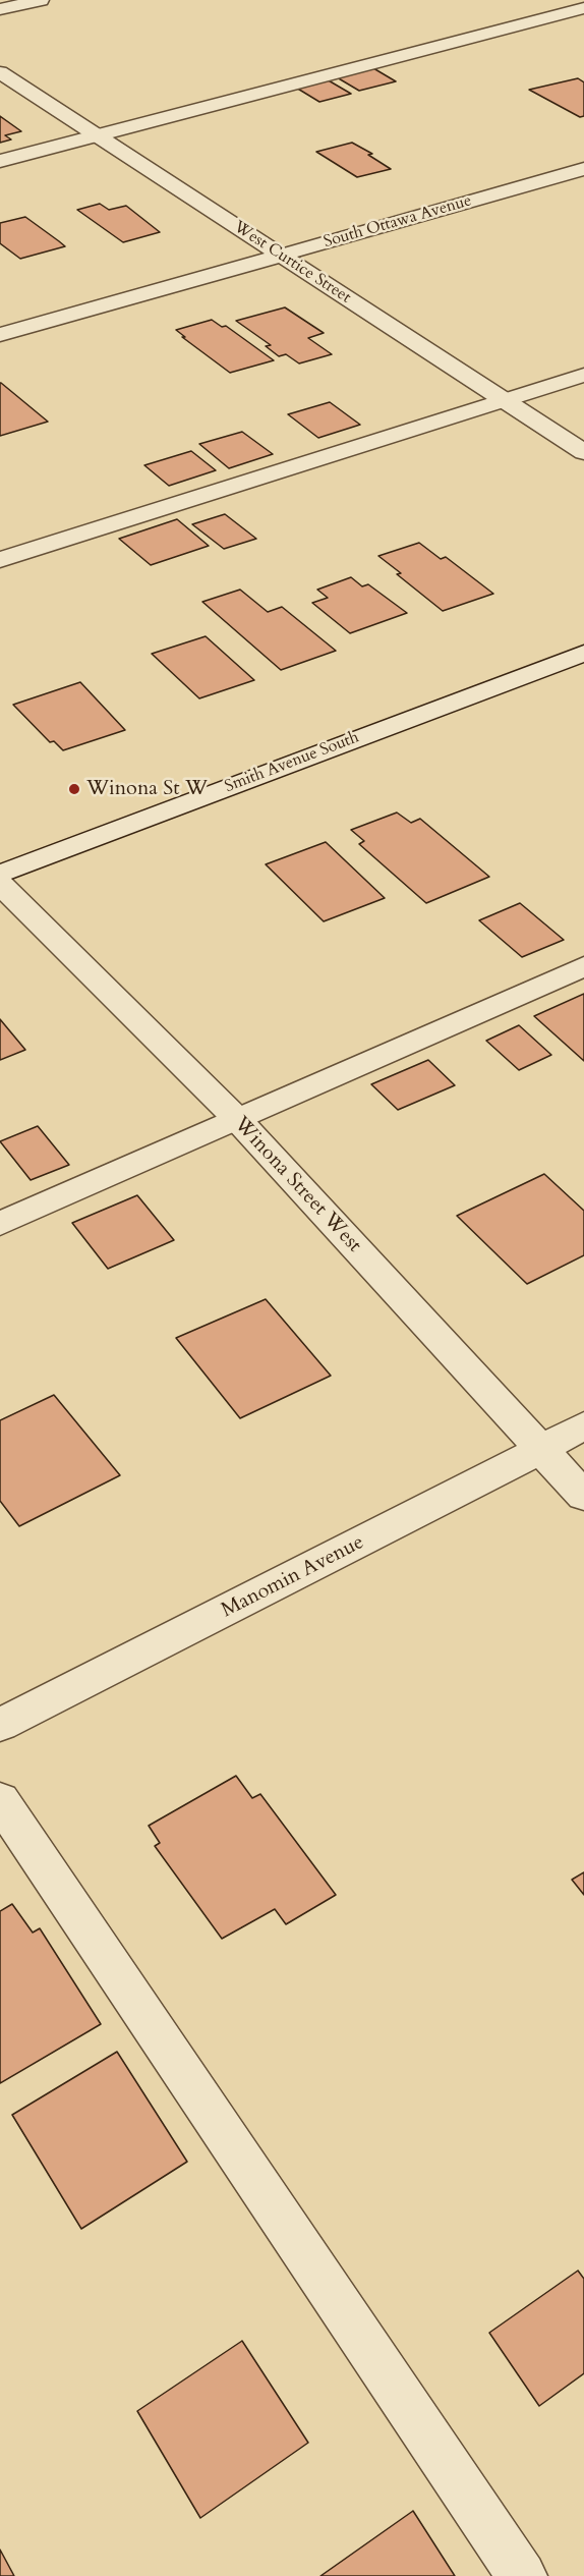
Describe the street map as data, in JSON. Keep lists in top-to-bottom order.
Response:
{
  "streets": {
    "street": [
      "South Ottawa Avenue",
      "West Curtice Street",
      "Smith Avenue South",
      "Winona Street West",
      "Manomin Avenue"
    ]
  },
  "crossings": [
    ["South Ottawa Avenue", "West Curtice Street"],
    ["Winona Street West", "Manomin Avenue"]
  ],
  "places": ["Winona St W"]
}
